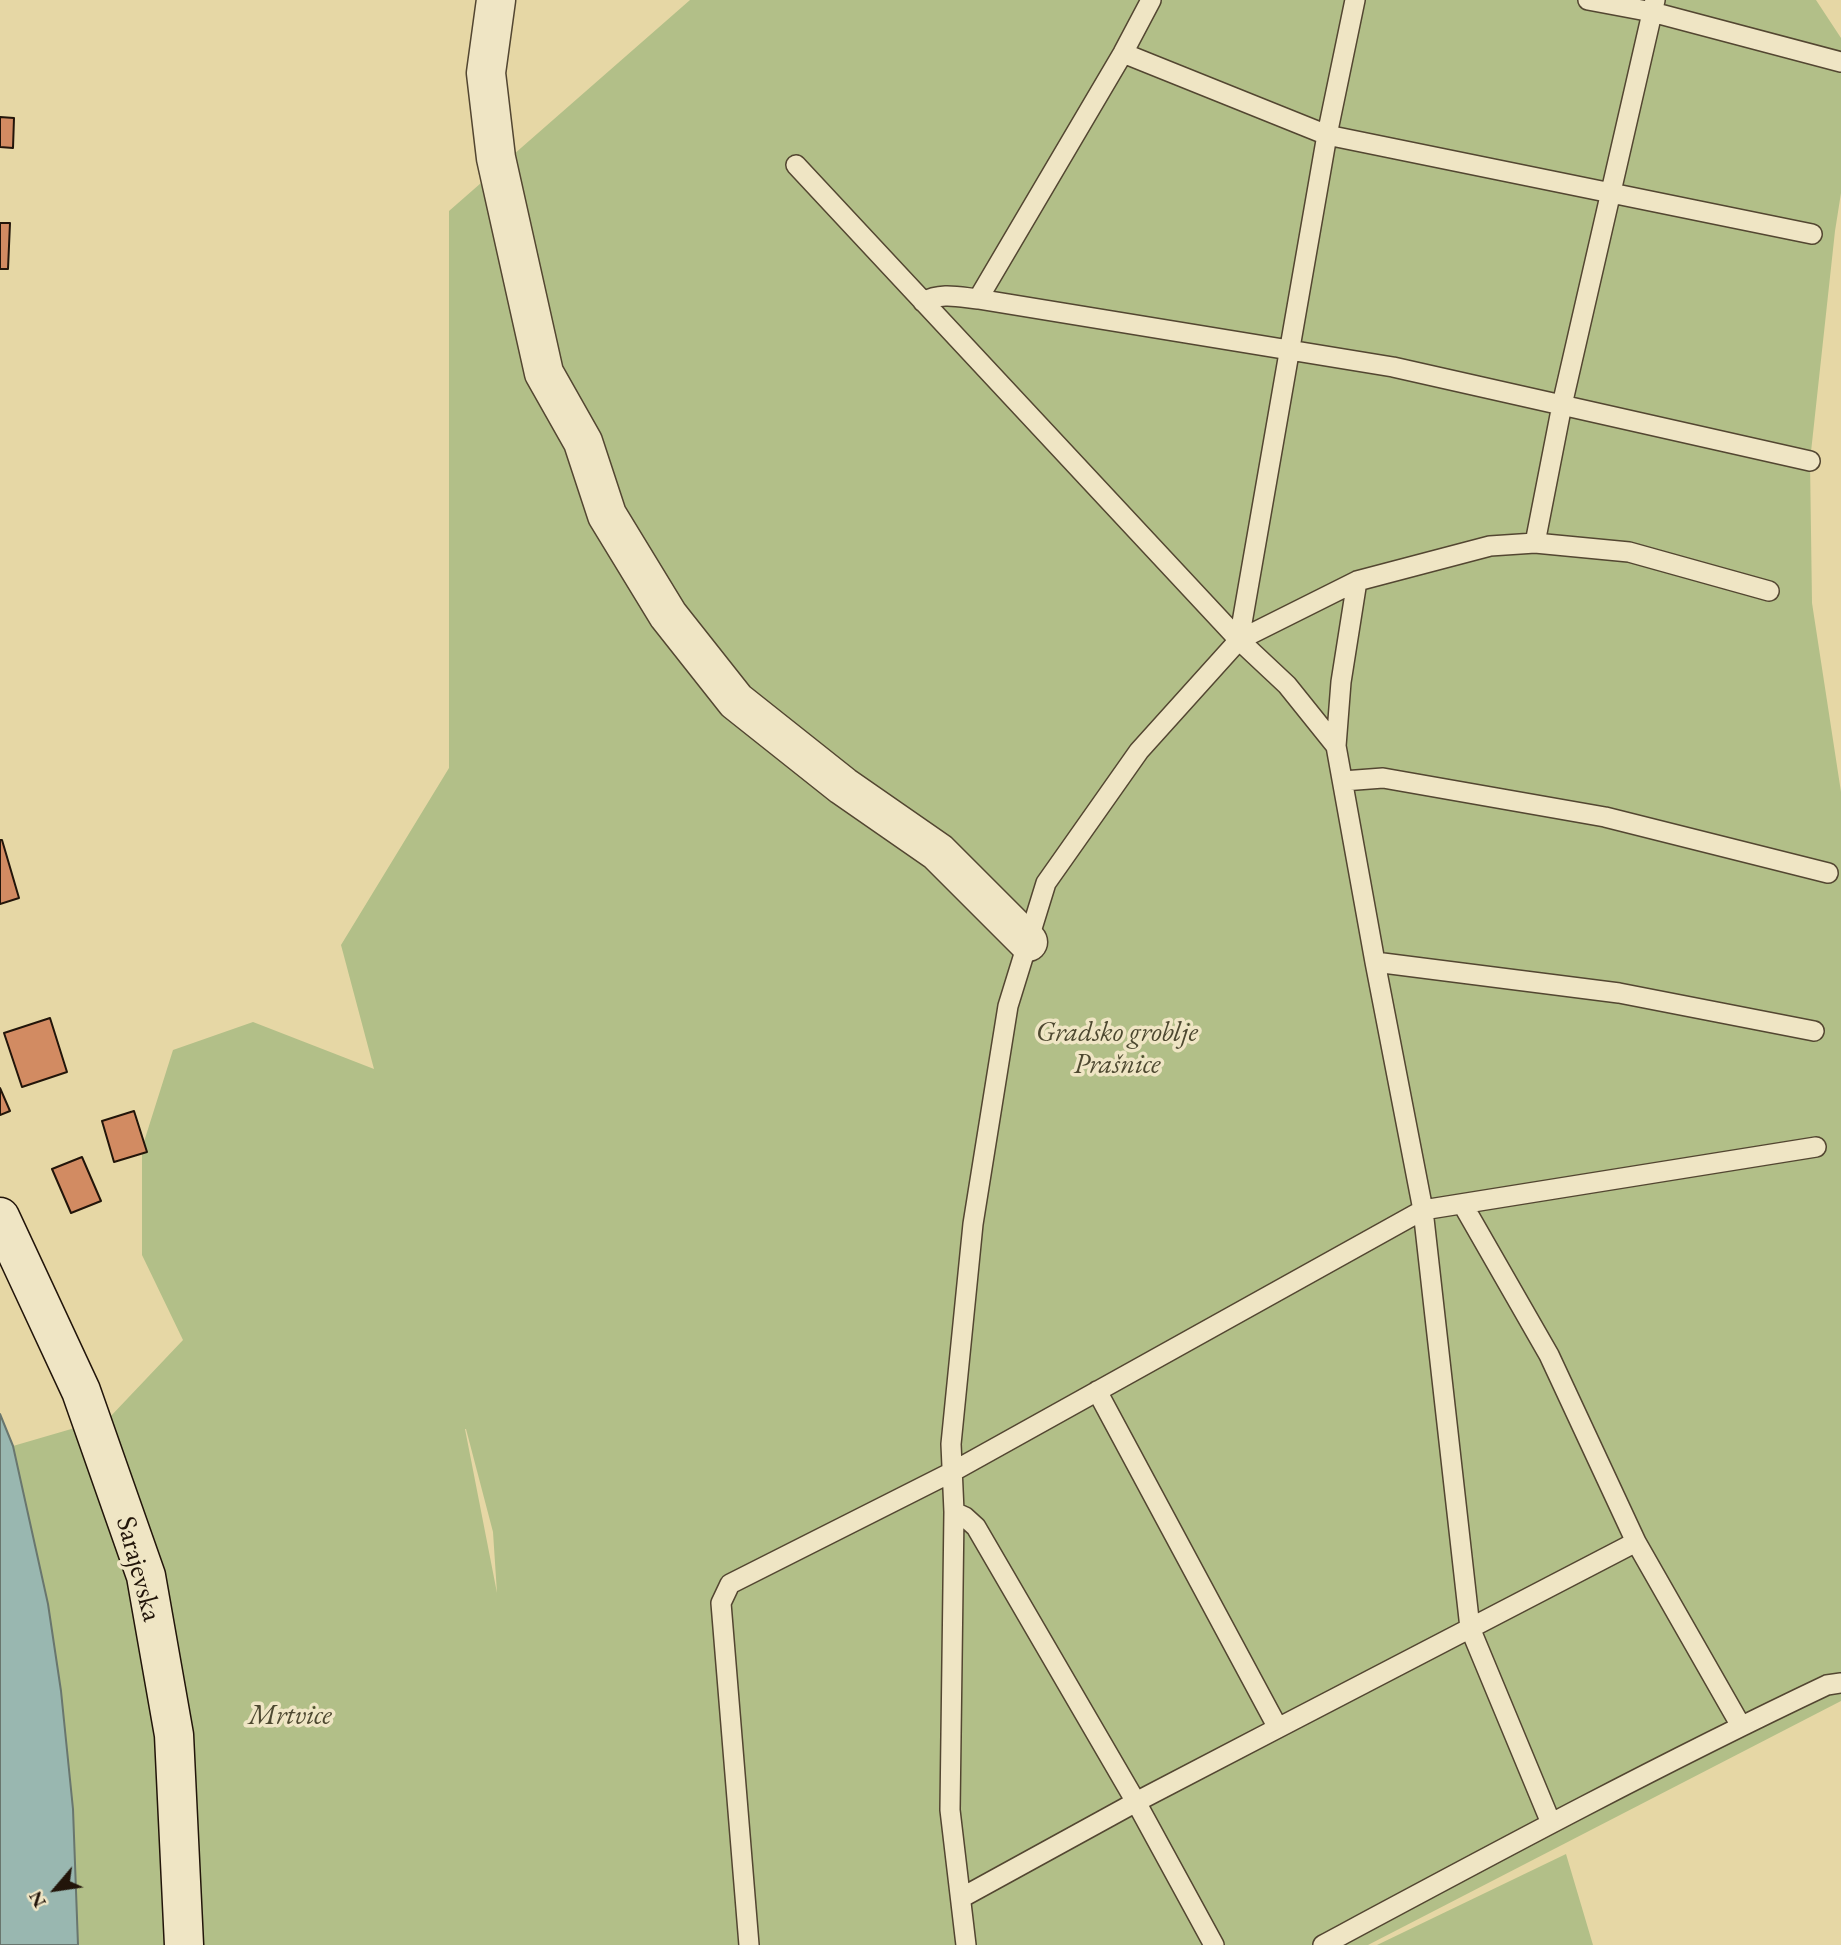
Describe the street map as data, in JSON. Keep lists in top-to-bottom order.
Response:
{
  "streets": {
    "street": ["Sarajevska"]
  },
  "parks": ["Gradsko groblje Prašnice", "Mrtvice"],
  "north": "bottom left"
}
